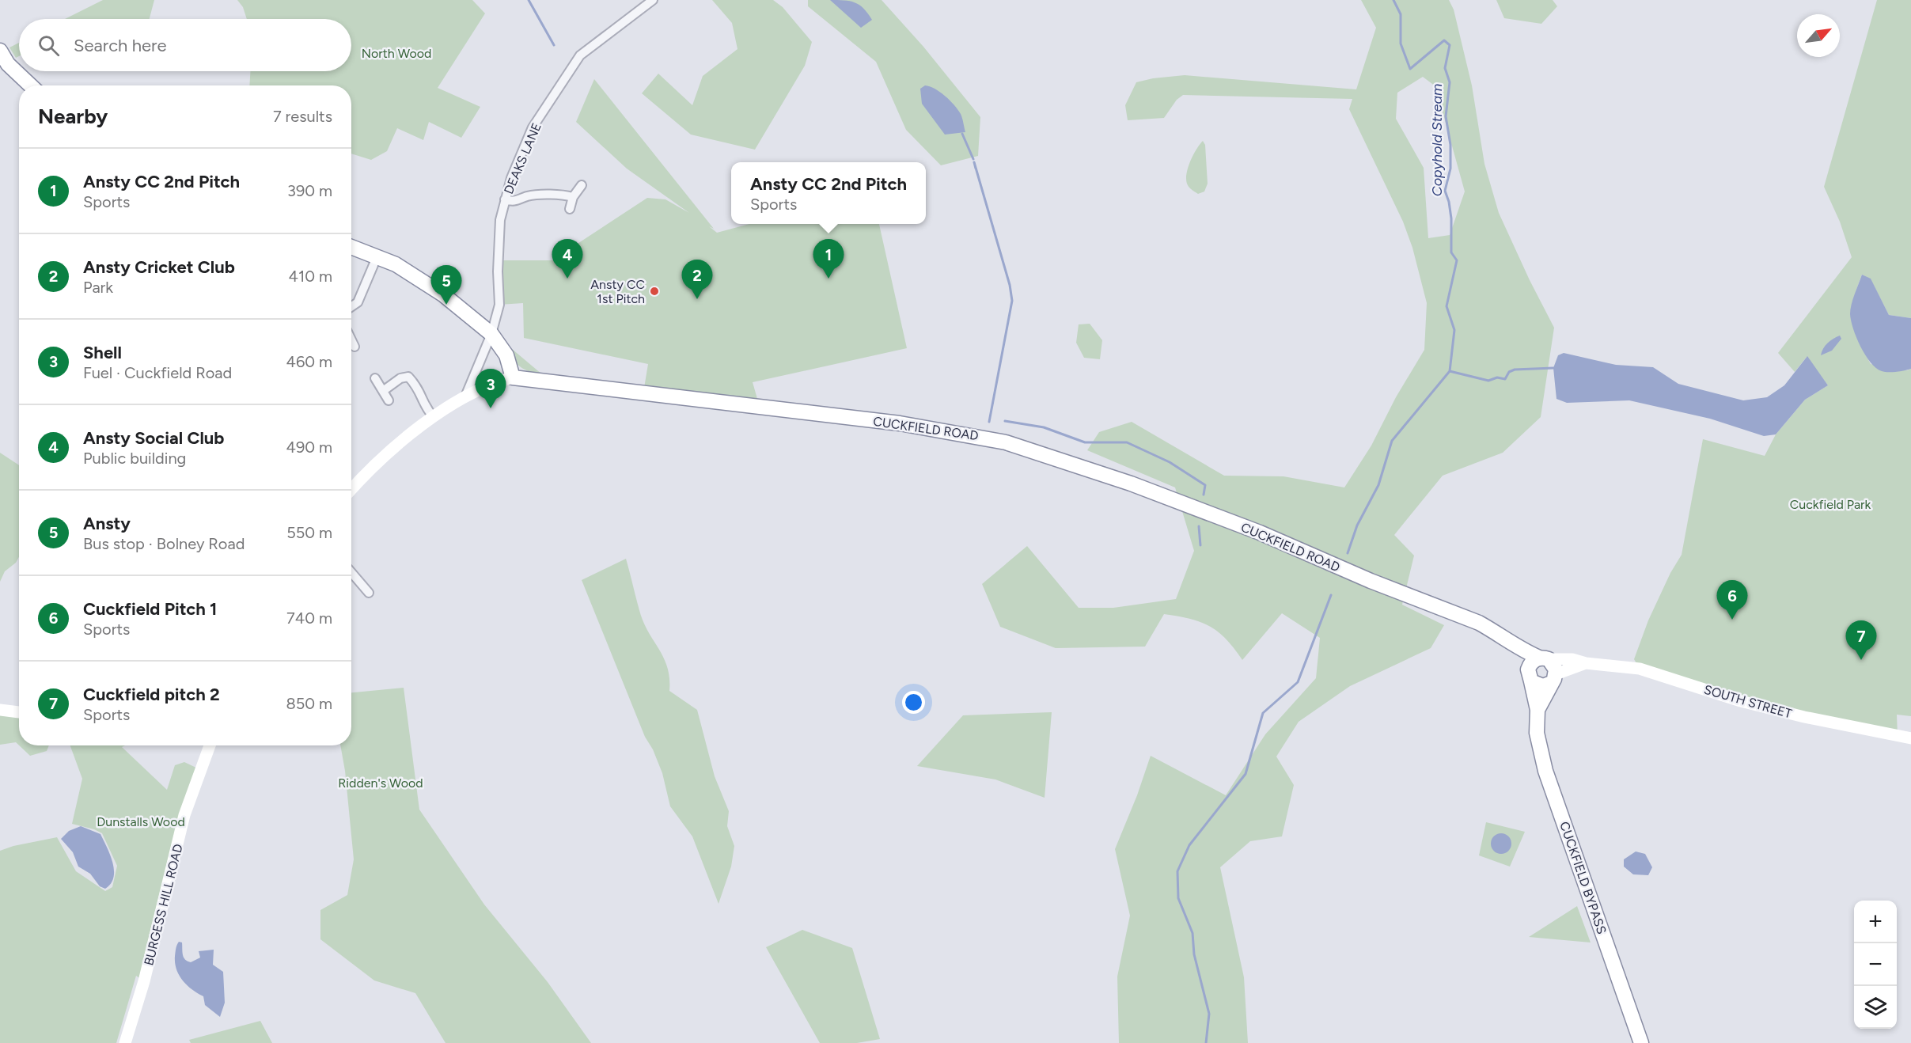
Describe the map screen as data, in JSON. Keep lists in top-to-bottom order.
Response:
{
  "streets": {
    "highway": ["CUCKFIELD ROAD", "CUCKFIELD BYPASS"],
    "main road": ["SOUTH STREET", "BURGESS HILL ROAD"],
    "street": ["DEAKS LANE"]
  },
  "crossings": [
    ["DEAKS LANE", "CUCKFIELD ROAD"],
    ["CUCKFIELD ROAD", "SOUTH STREET"],
    ["CUCKFIELD ROAD", "CUCKFIELD BYPASS"],
    ["SOUTH STREET", "CUCKFIELD BYPASS"]
  ],
  "water": ["Copyhold Stream"],
  "parks": [
    "North Wood",
    "Cuckfield Park",
    "Ridden's Wood",
    "Dunstalls Wood"
  ],
  "places": ["Ansty CC 1st Pitch"],
  "north": "top right",
  "page": {
    "search": "Search here",
    "heading": ["Nearby", "7 results"],
    "list": [
      {
        "mark": "1",
        "name": "Ansty CC 2nd Pitch",
        "note": "Sports",
        "value": "390 m"
      },
      {
        "mark": "2",
        "name": "Ansty Cricket Club",
        "note": "Park",
        "value": "410 m"
      },
      {
        "mark": "3",
        "name": "Shell",
        "note": "Fuel · Cuckfield Road",
        "value": "460 m"
      },
      {
        "mark": "4",
        "name": "Ansty Social Club",
        "note": "Public building",
        "value": "490 m"
      },
      {
        "mark": "5",
        "name": "Ansty",
        "note": "Bus stop · Bolney Road",
        "value": "550 m"
      },
      {
        "mark": "6",
        "name": "Cuckfield Pitch 1",
        "note": "Sports",
        "value": "740 m"
      },
      {
        "mark": "7",
        "name": "Cuckfield pitch 2",
        "note": "Sports",
        "value": "850 m"
      }
    ],
    "popup": ["Ansty CC 2nd Pitch", "Sports"],
    "pins": [
      "1",
      "4",
      "2",
      "5",
      "3",
      "6",
      "7"
    ],
    "map_buttons": ["+", "−"]
  }
}
